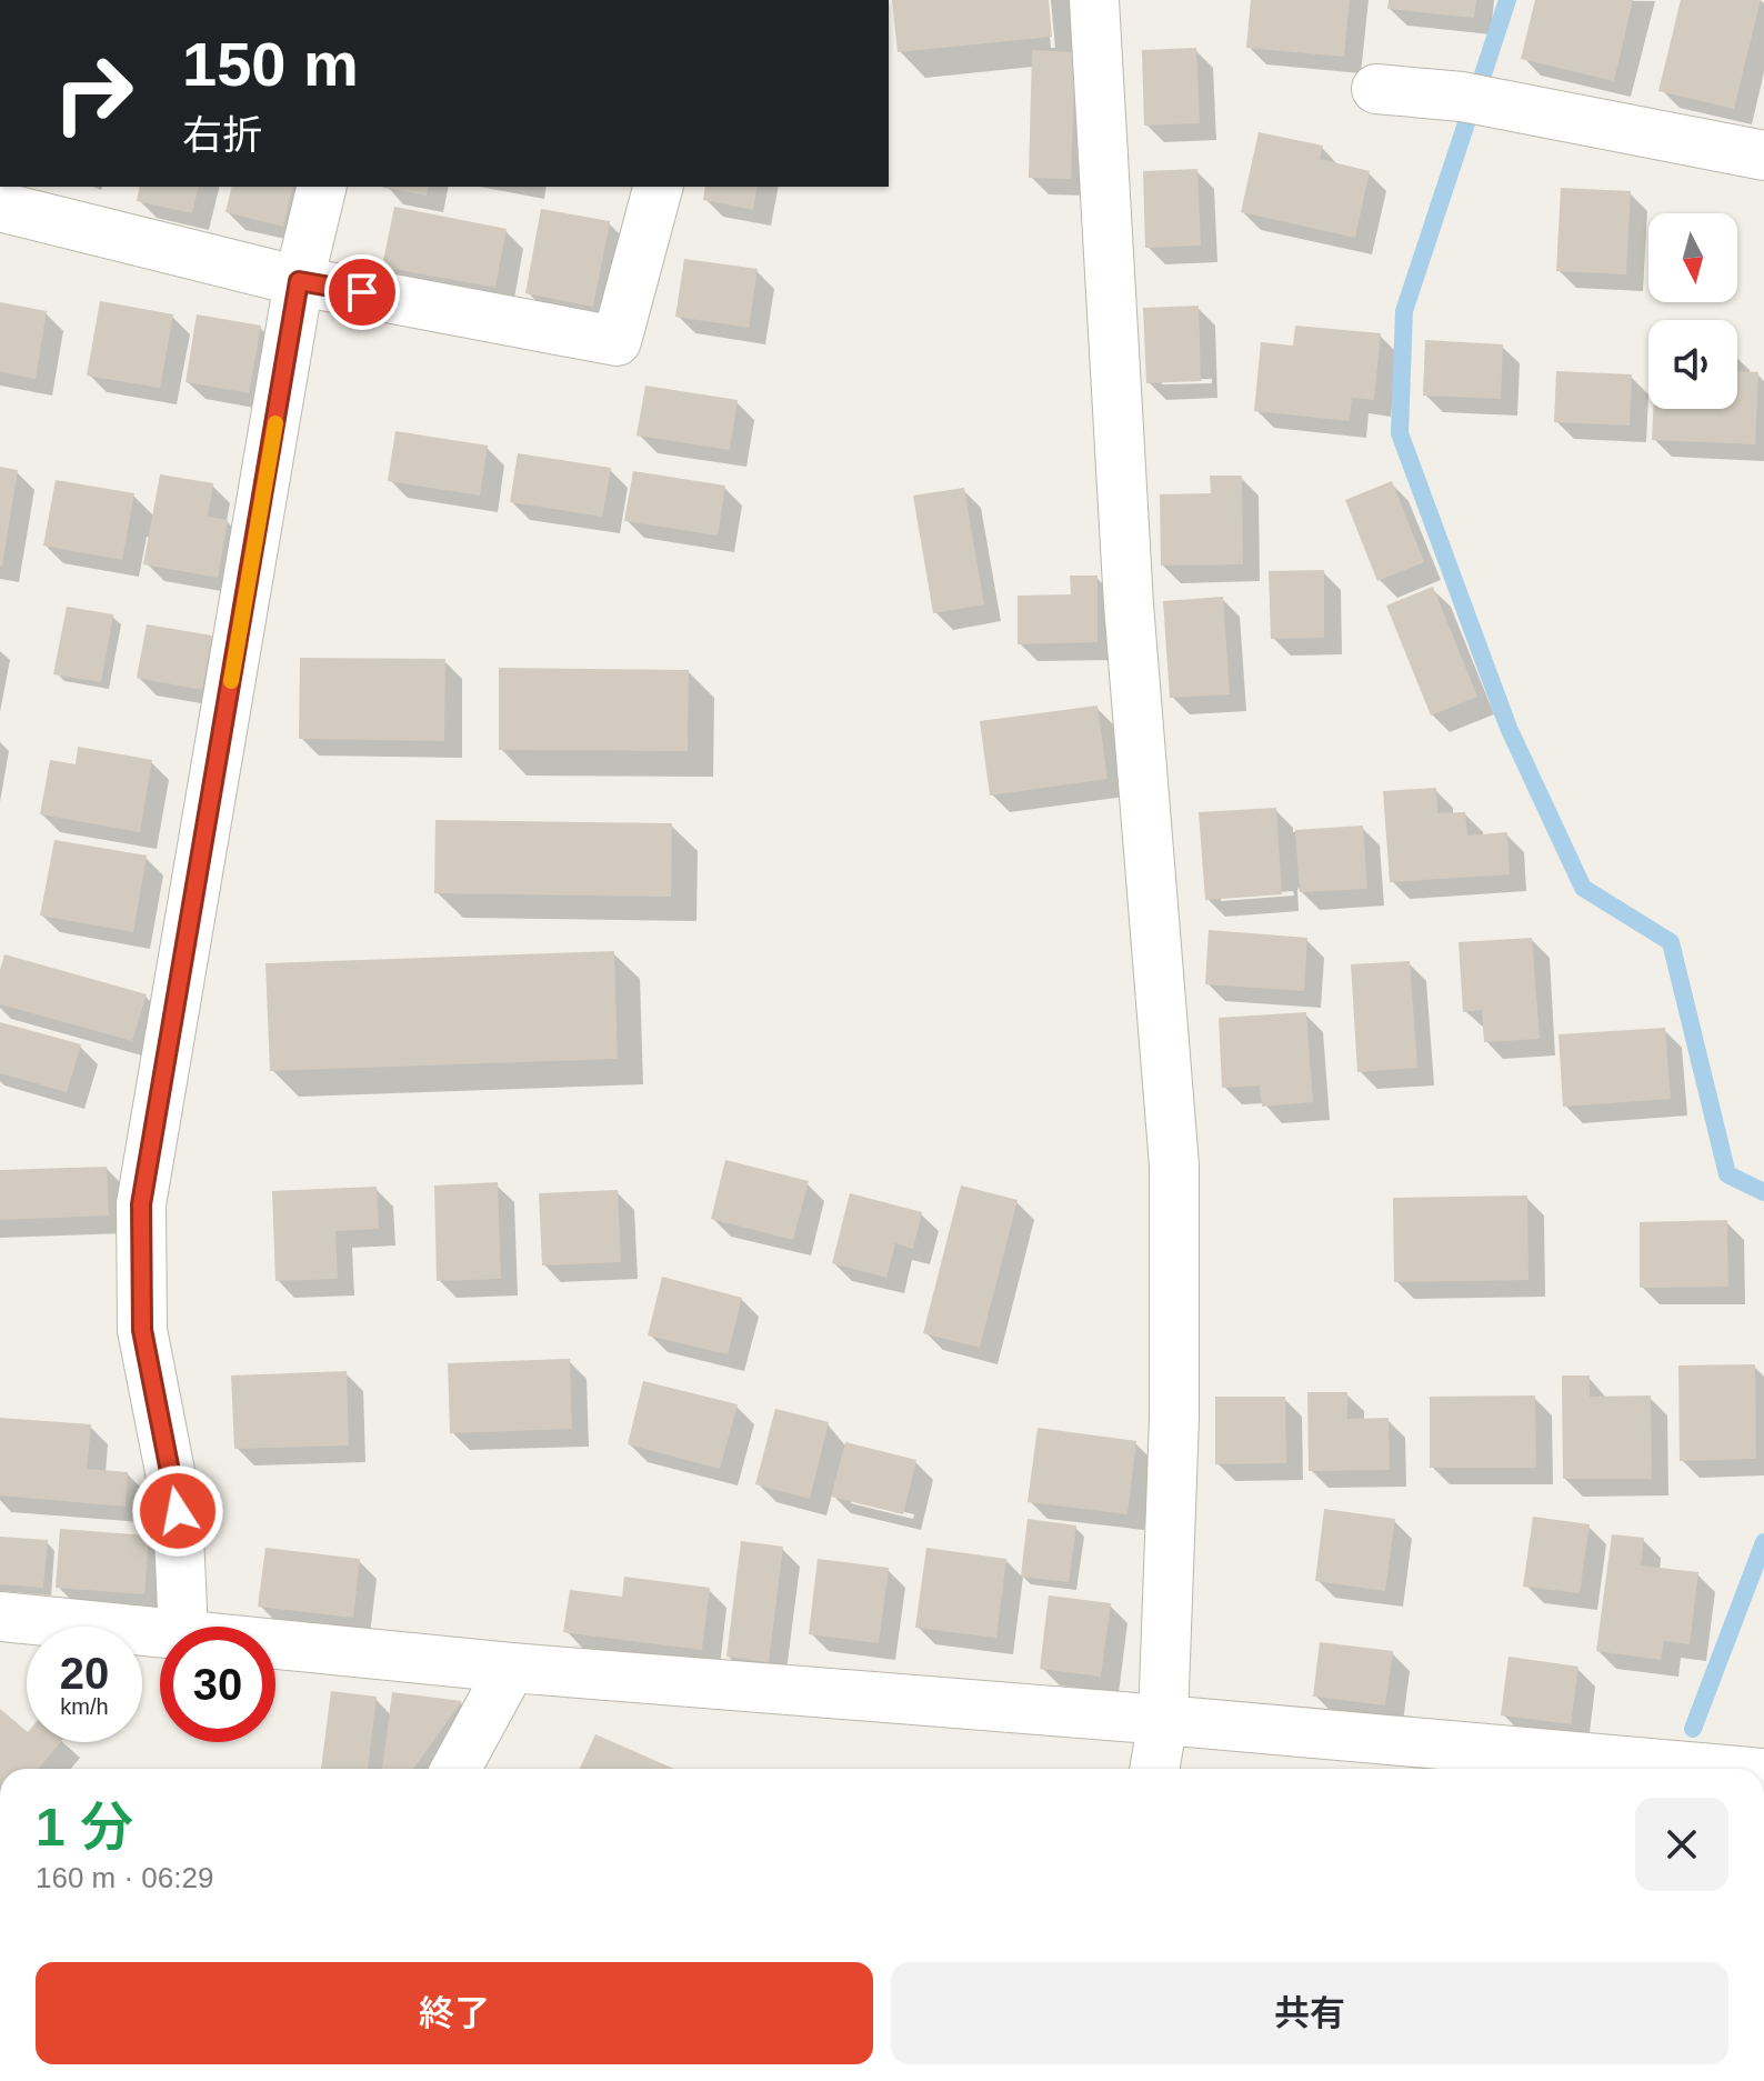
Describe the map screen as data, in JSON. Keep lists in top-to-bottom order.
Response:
{
  "north": "bottom",
  "page": {
    "turn": ["150 m", "右折"],
    "speed": "20 km/h",
    "limit": "30",
    "heading": ["1 分", "160 m · 06:29"],
    "buttons": ["終了", "共有"]
  }
}
